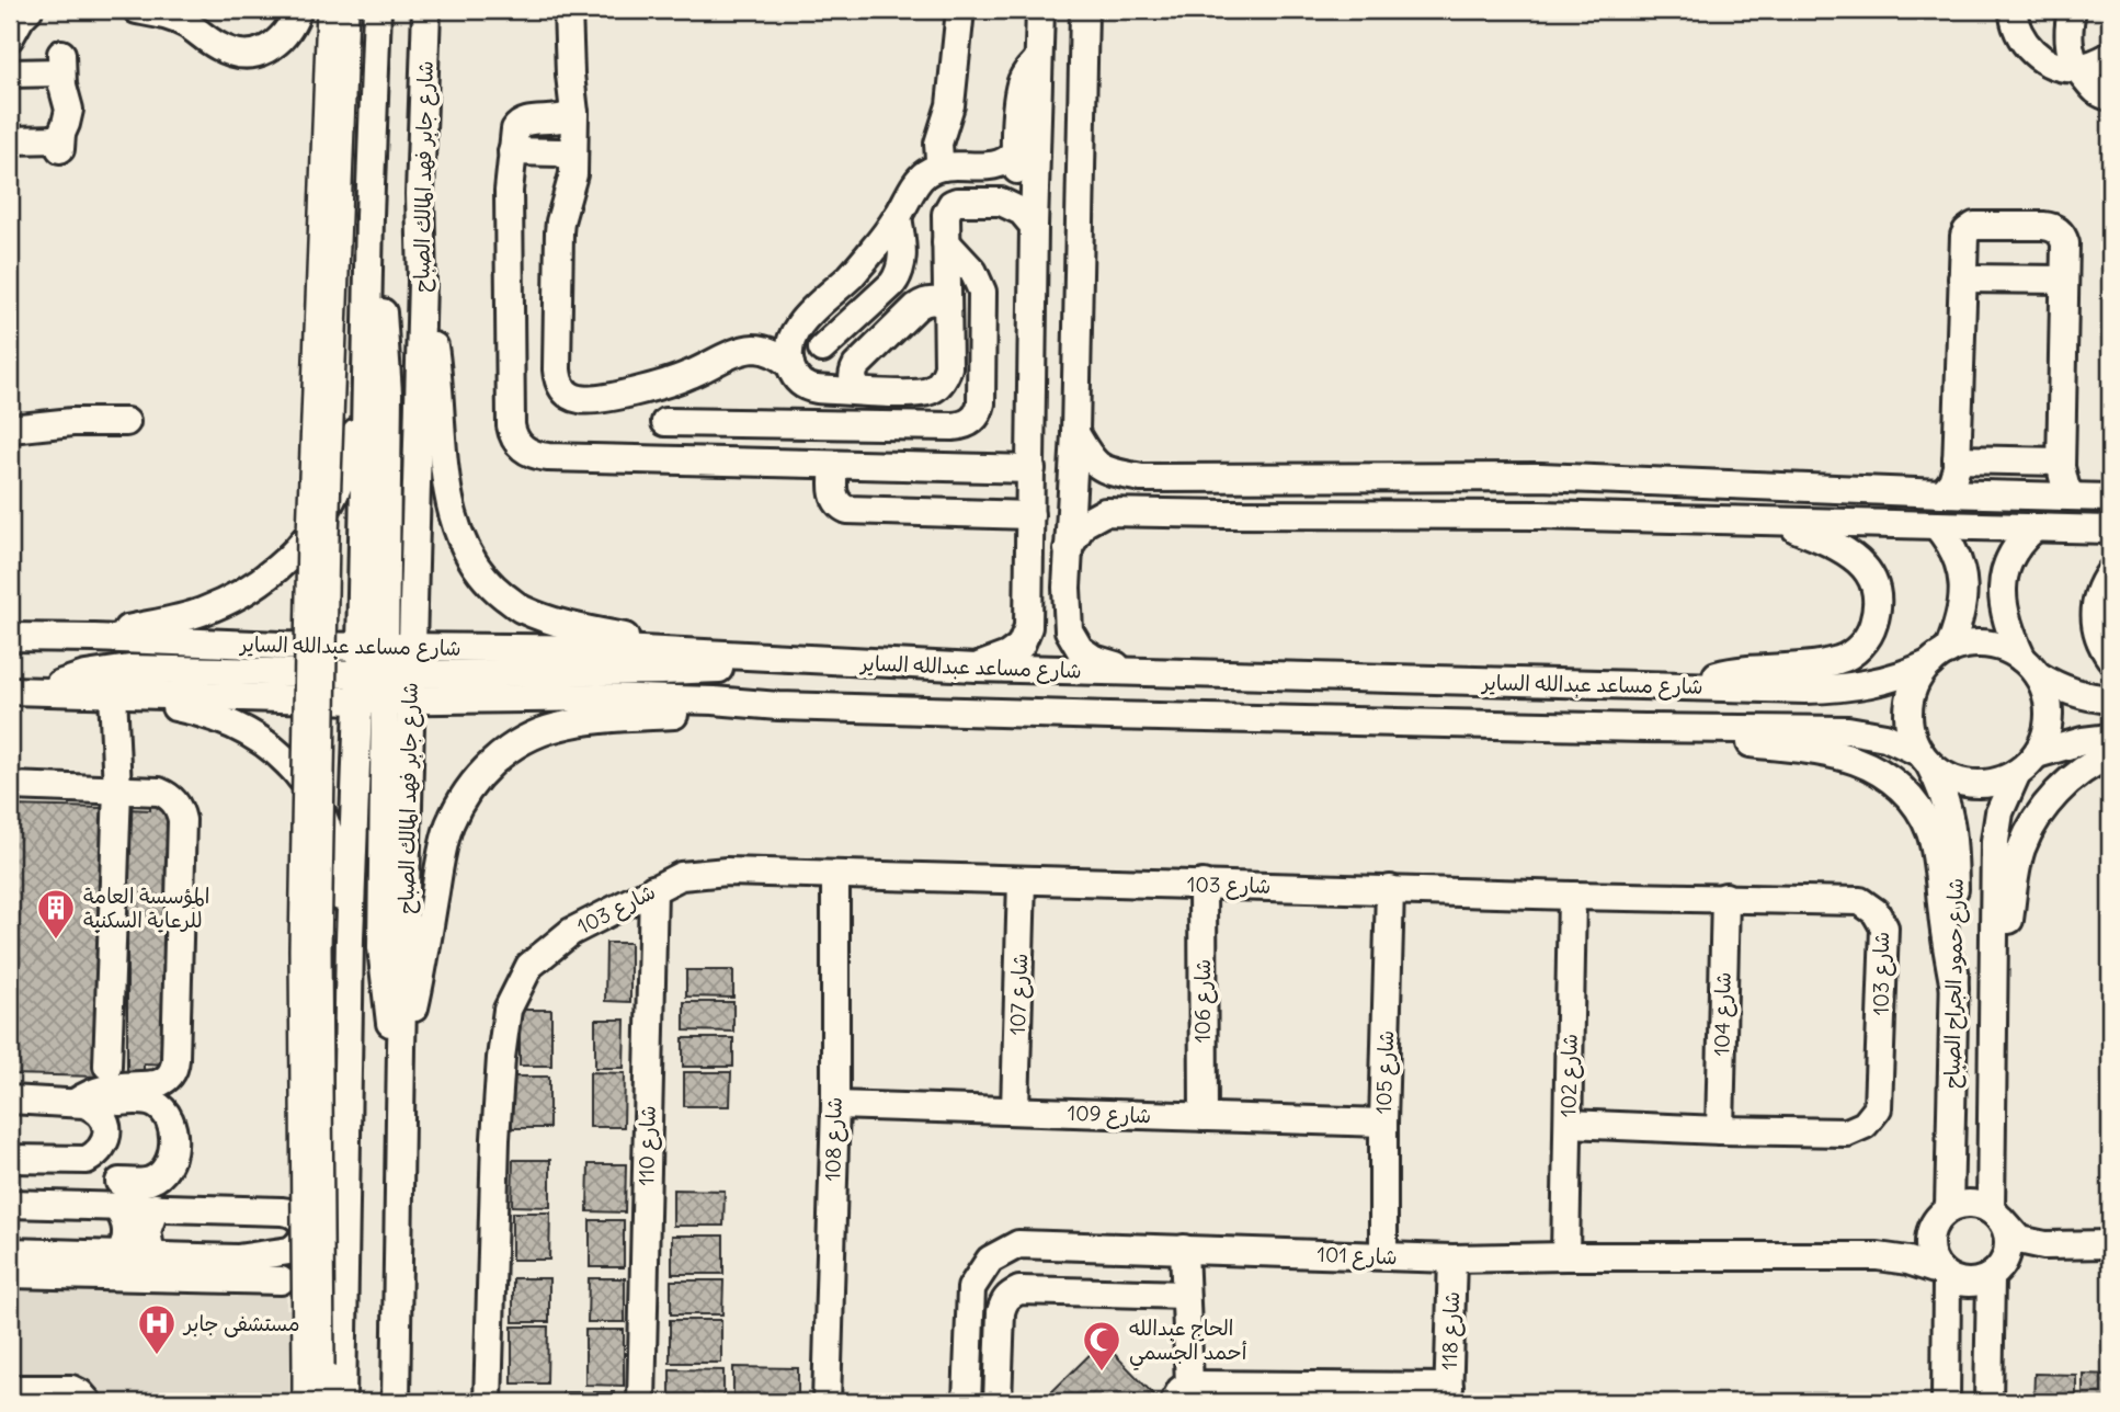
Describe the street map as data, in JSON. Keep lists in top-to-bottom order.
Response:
{
  "streets": {
    "street": [
      "شارع جابر فهد المالك الصباح",
      "شارع مساعد عبدالله الساير",
      "شارع 103",
      "شارع حمود الجراح الصباح",
      "شارع 107",
      "شارع 106",
      "شارع 104",
      "شارع 105",
      "شارع 102",
      "شارع 109",
      "شارع 108",
      "شارع 110",
      "شارع 101",
      "شارع 118"
    ]
  },
  "crossings": [
    ["شارع جابر فهد المالك الصباح", "شارع مساعد عبدالله الساير"],
    ["شارع مساعد عبدالله الساير", "شارع حمود الجراح الصباح"],
    ["شارع 103", "شارع 107"],
    ["شارع 103", "شارع 106"],
    ["شارع 103", "شارع 104"],
    ["شارع 103", "شارع 105"],
    ["شارع 103", "شارع 102"],
    ["شارع 103", "شارع 108"],
    ["شارع 103", "شارع 110"],
    ["شارع حمود الجراح الصباح", "شارع 101"],
    ["شارع 107", "شارع 109"],
    ["شارع 106", "شارع 109"],
    ["شارع 105", "شارع 109"],
    ["شارع 105", "شارع 101"],
    ["شارع 102", "شارع 101"],
    ["شارع 109", "شارع 108"],
    ["شارع 101", "شارع 118"]
  ],
  "places": {
    "building": ["المؤسسة العامة للرعاية السكنية"],
    "hospital": ["مستشفى جابر"],
    "mosque": ["الحاج عبدالله أحمد الجسمي"]
  }
}
